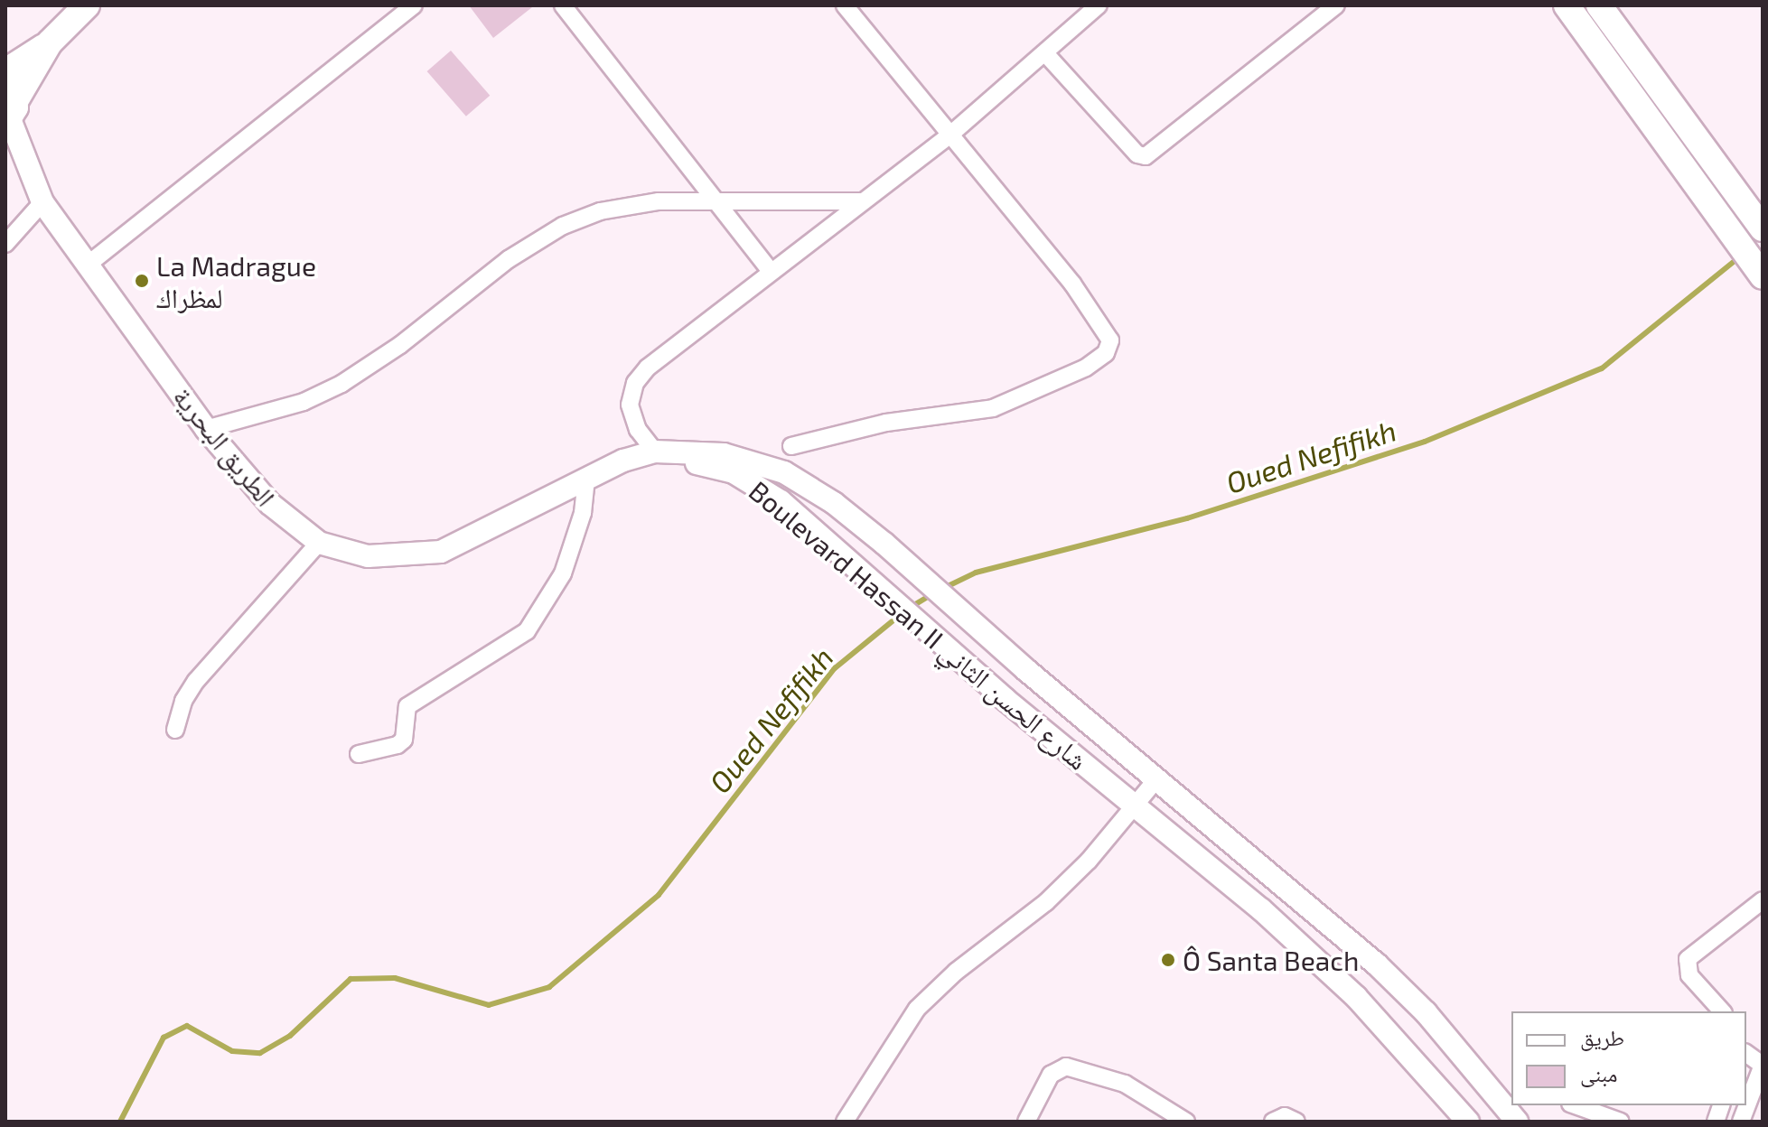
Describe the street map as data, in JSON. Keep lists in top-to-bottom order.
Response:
{
  "streets": {
    "main road": ["الطريق البحرية", "Boulevard Hassan II شارع الحسن الثاني"]
  },
  "crossings": [
    ["الطريق البحرية", "Boulevard Hassan II شارع الحسن الثاني"]
  ],
  "water": ["Oued Nefifikh"],
  "places": ["La Madrague لمظراك", "Ô Santa Beach"],
  "legend": ["طريق", "مبنى"]
}
